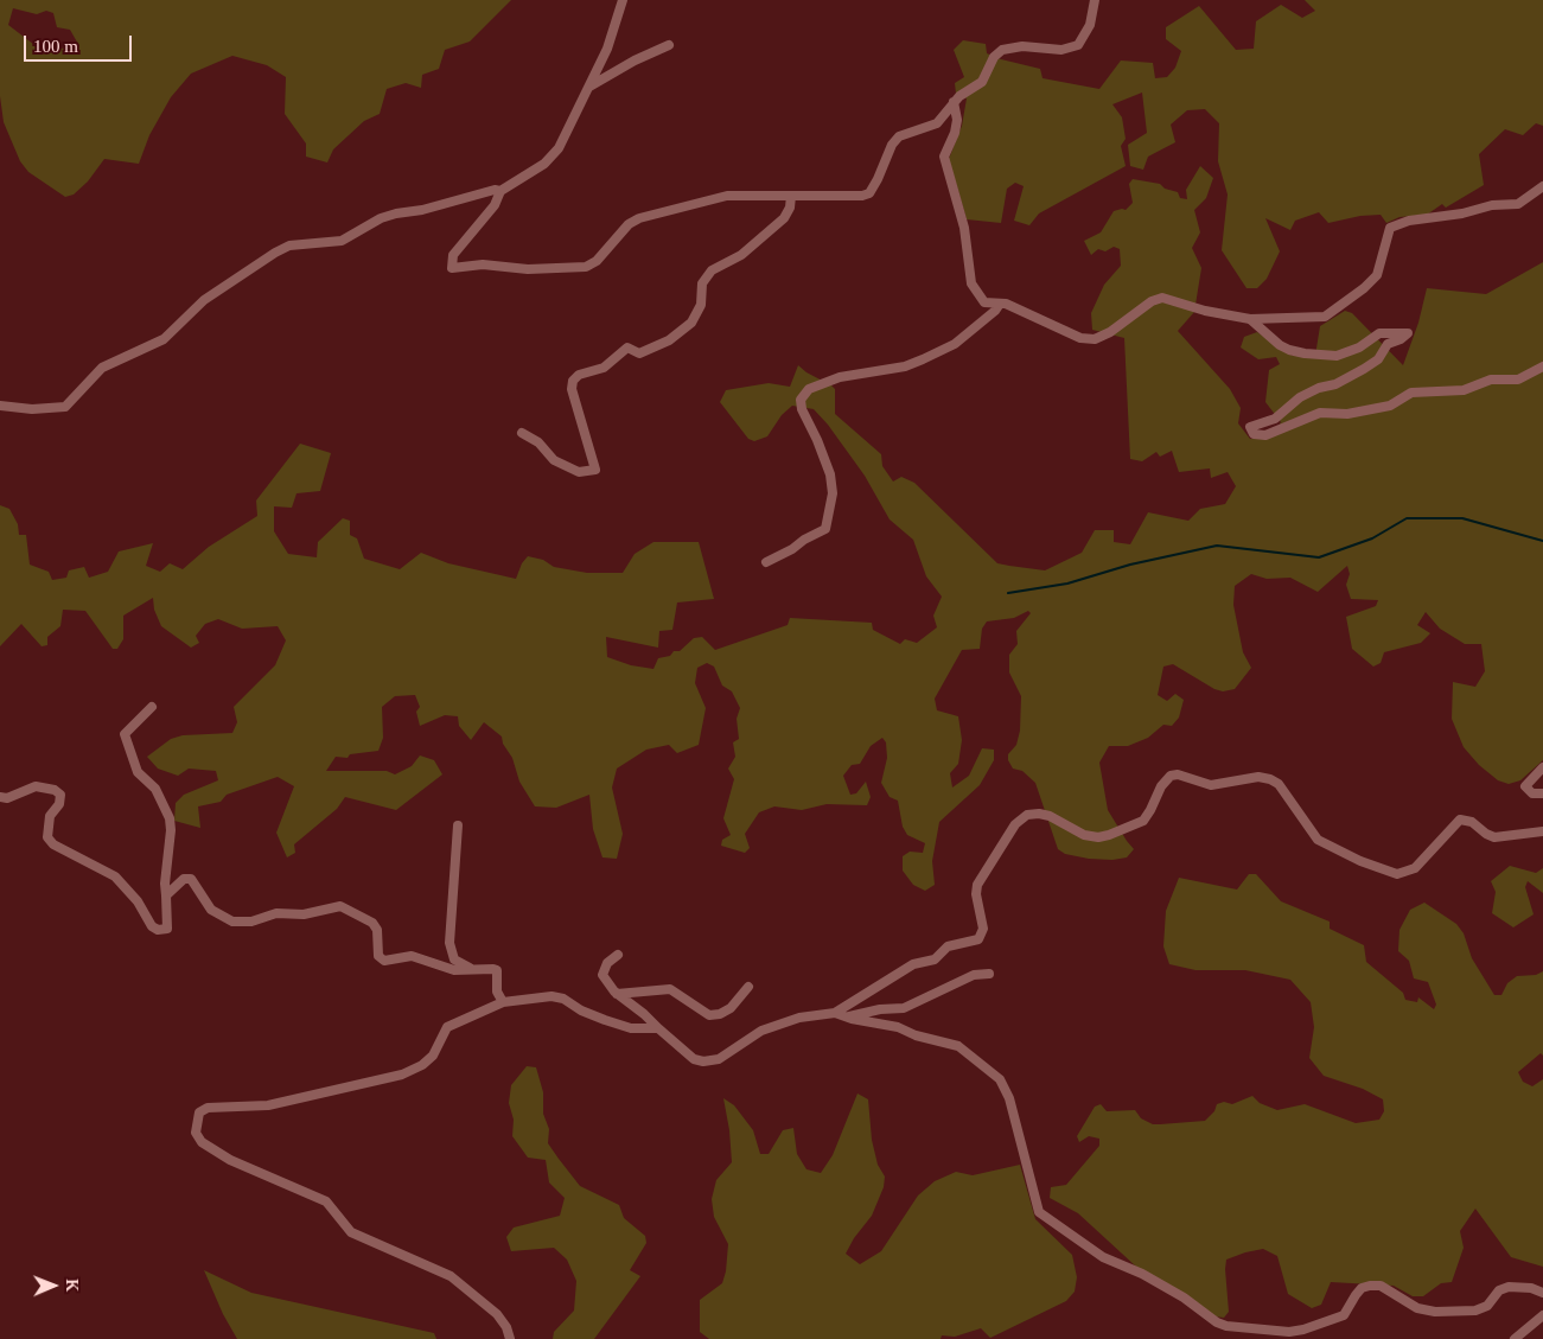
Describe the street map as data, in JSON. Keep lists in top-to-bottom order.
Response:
{
  "scale_bar": "100 m",
  "north": "right"
}
